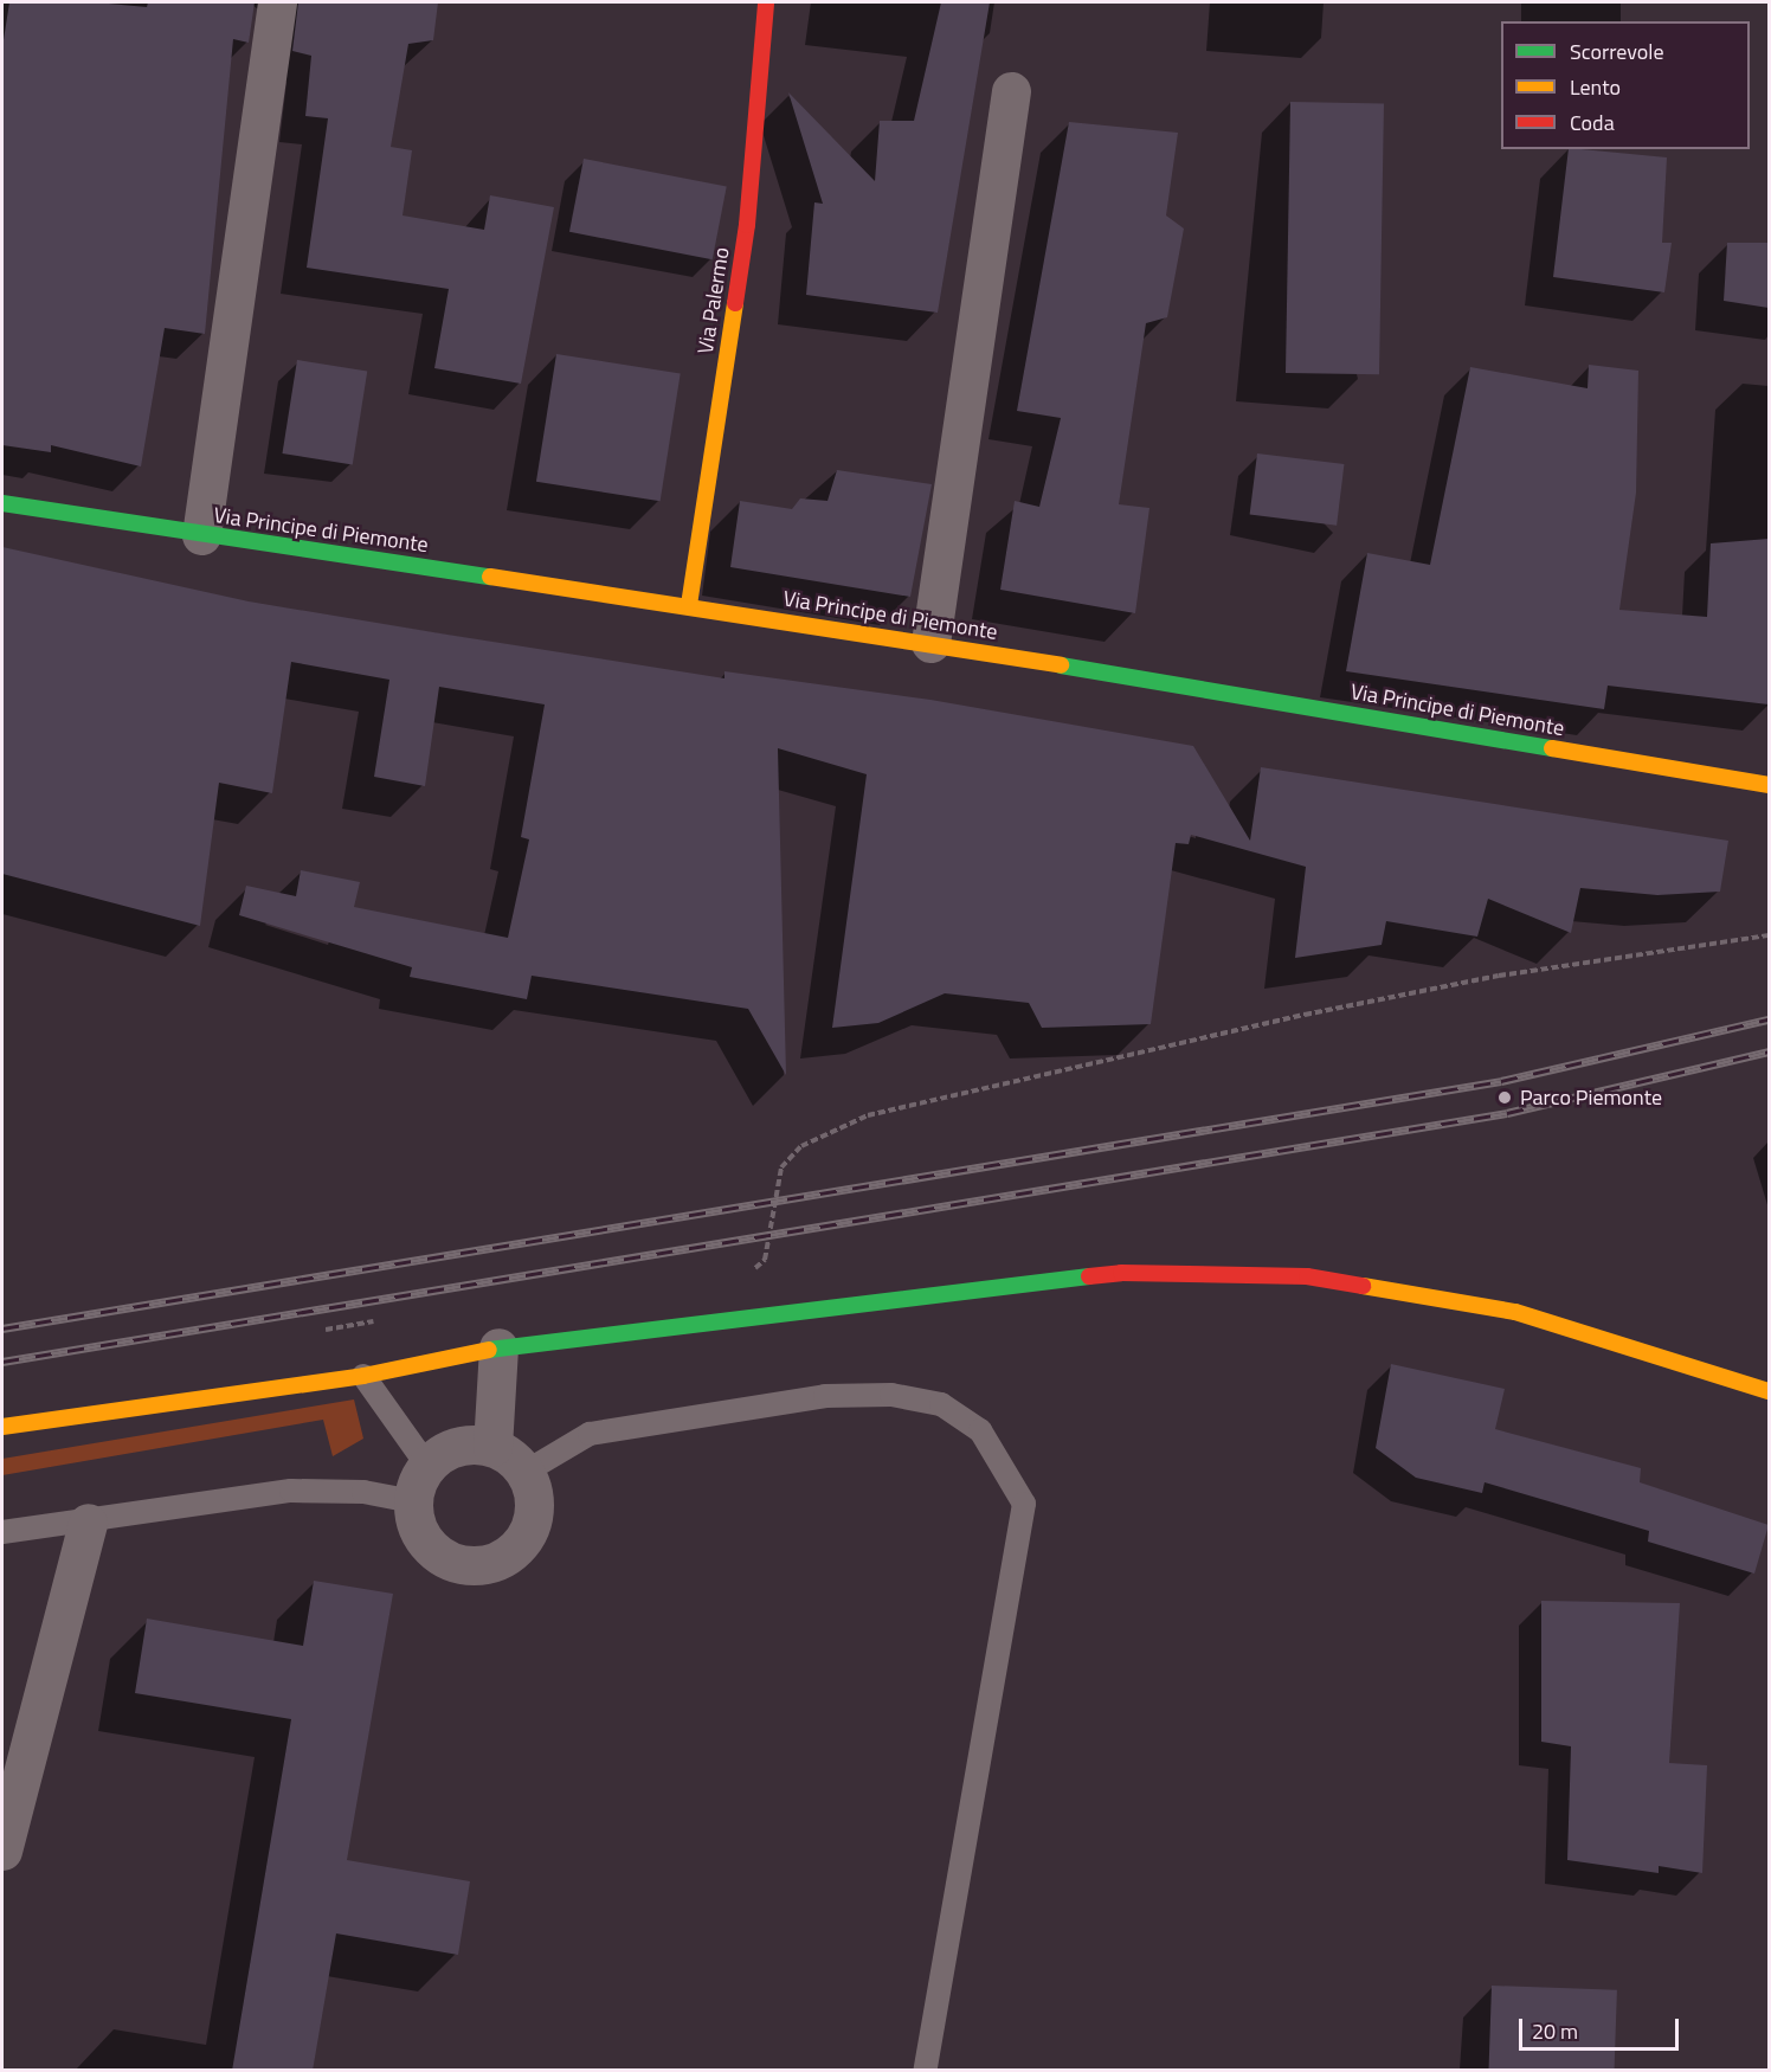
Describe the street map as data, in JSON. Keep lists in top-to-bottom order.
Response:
{
  "streets": {
    "street": ["Via Palermo", "Via Principe di Piemonte"]
  },
  "crossings": [
    ["Via Palermo", "Via Principe di Piemonte"]
  ],
  "places": ["Parco Piemonte"],
  "legend": ["Scorrevole", "Lento", "Coda"],
  "scale_bar": "20 m"
}
